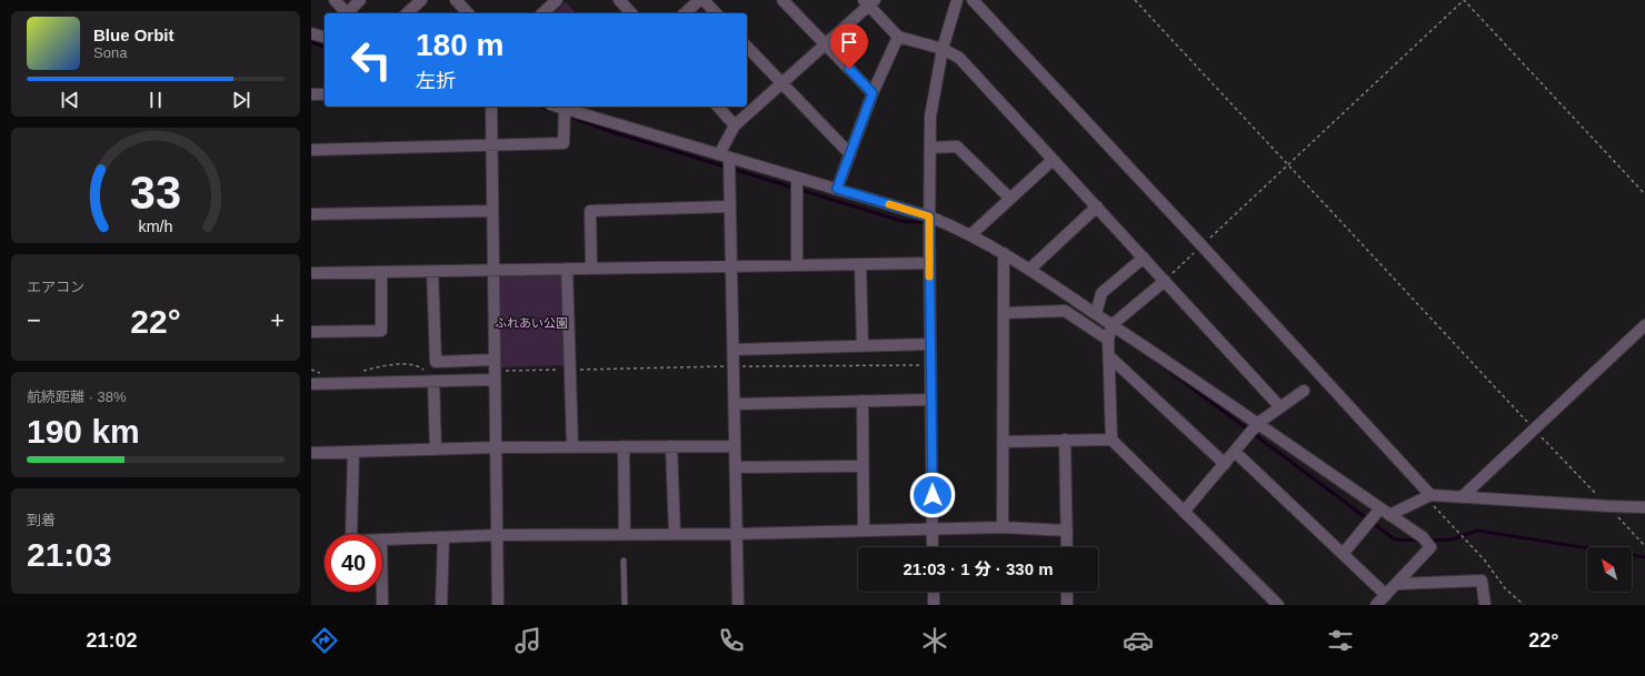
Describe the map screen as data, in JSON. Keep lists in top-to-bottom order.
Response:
{
  "parks": ["ふれあい公園"],
  "north": "top left",
  "page": {
    "turn": ["180 m", "左折"],
    "song": ["Blue Orbit", "Sona"],
    "tile": [
      "エアコン",
      ["航続距離 · 38%", "190 km"],
      ["到着", "21:03"]
    ],
    "heat": ["−", "22°", "+"],
    "limit": "40",
    "trip": "21:03 · 1 分 · 330 m",
    "tabs": ["21:02", "22°"],
    "gauge": ["33", "km/h"]
  }
}
